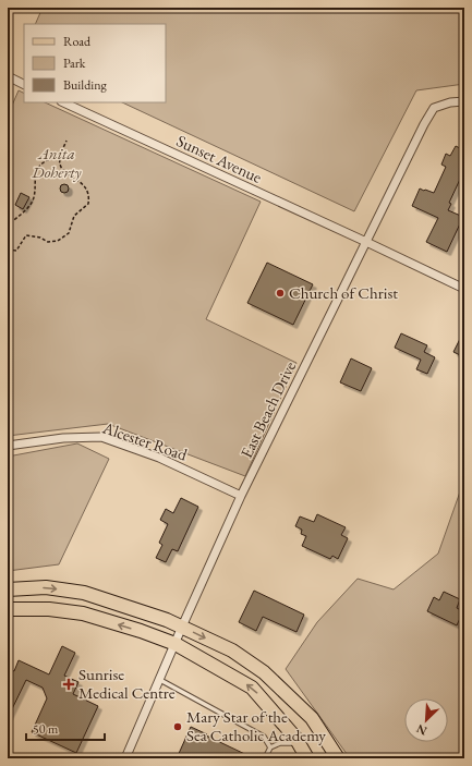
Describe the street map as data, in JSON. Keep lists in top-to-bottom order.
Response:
{
  "streets": {
    "street": ["Sunset Avenue", "East Beach Drive", "Alcester Road"]
  },
  "crossings": [
    ["Sunset Avenue", "East Beach Drive"],
    ["East Beach Drive", "Alcester Road"]
  ],
  "parks": ["Anita Doherty"],
  "places": {
    "other": ["Church of Christ", "Mary Star of the Sea Catholic Academy"],
    "health": ["Sunrise Medical Centre"]
  },
  "legend": ["Road", "Park", "Building"],
  "scale_bar": "50 m",
  "north": "bottom left"
}
